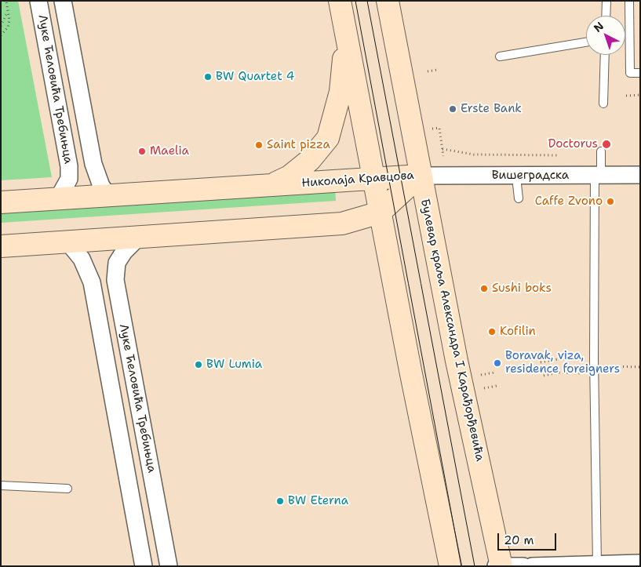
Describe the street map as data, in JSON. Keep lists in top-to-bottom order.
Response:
{
  "streets": {
    "main road": ["Николаја Кравцова", "Булевар краља Александра I Карађорђевића"],
    "street": ["Луке Ћеловића Требињца", "Вишеградска"]
  },
  "crossings": [
    ["Луке Ћеловића Требињца", "Николаја Кравцова"],
    ["Вишеградска", "Николаја Кравцова"],
    ["Вишеградска", "Булевар краља Александра I Карађорђевића"],
    ["Николаја Кравцова", "Булевар краља Александра I Карађорђевића"]
  ],
  "places": [
    "BW Quartet 4",
    "Erste Bank",
    "Doctorus",
    "Saint pizza",
    "Maelia",
    "Caffe Zvono",
    "Sushi boks",
    "Kofilin",
    "Boravak, viza, residence foreigners",
    "BW Lumia",
    "BW Eterna"
  ],
  "scale_bar": "20 m",
  "north": "top left"
}
